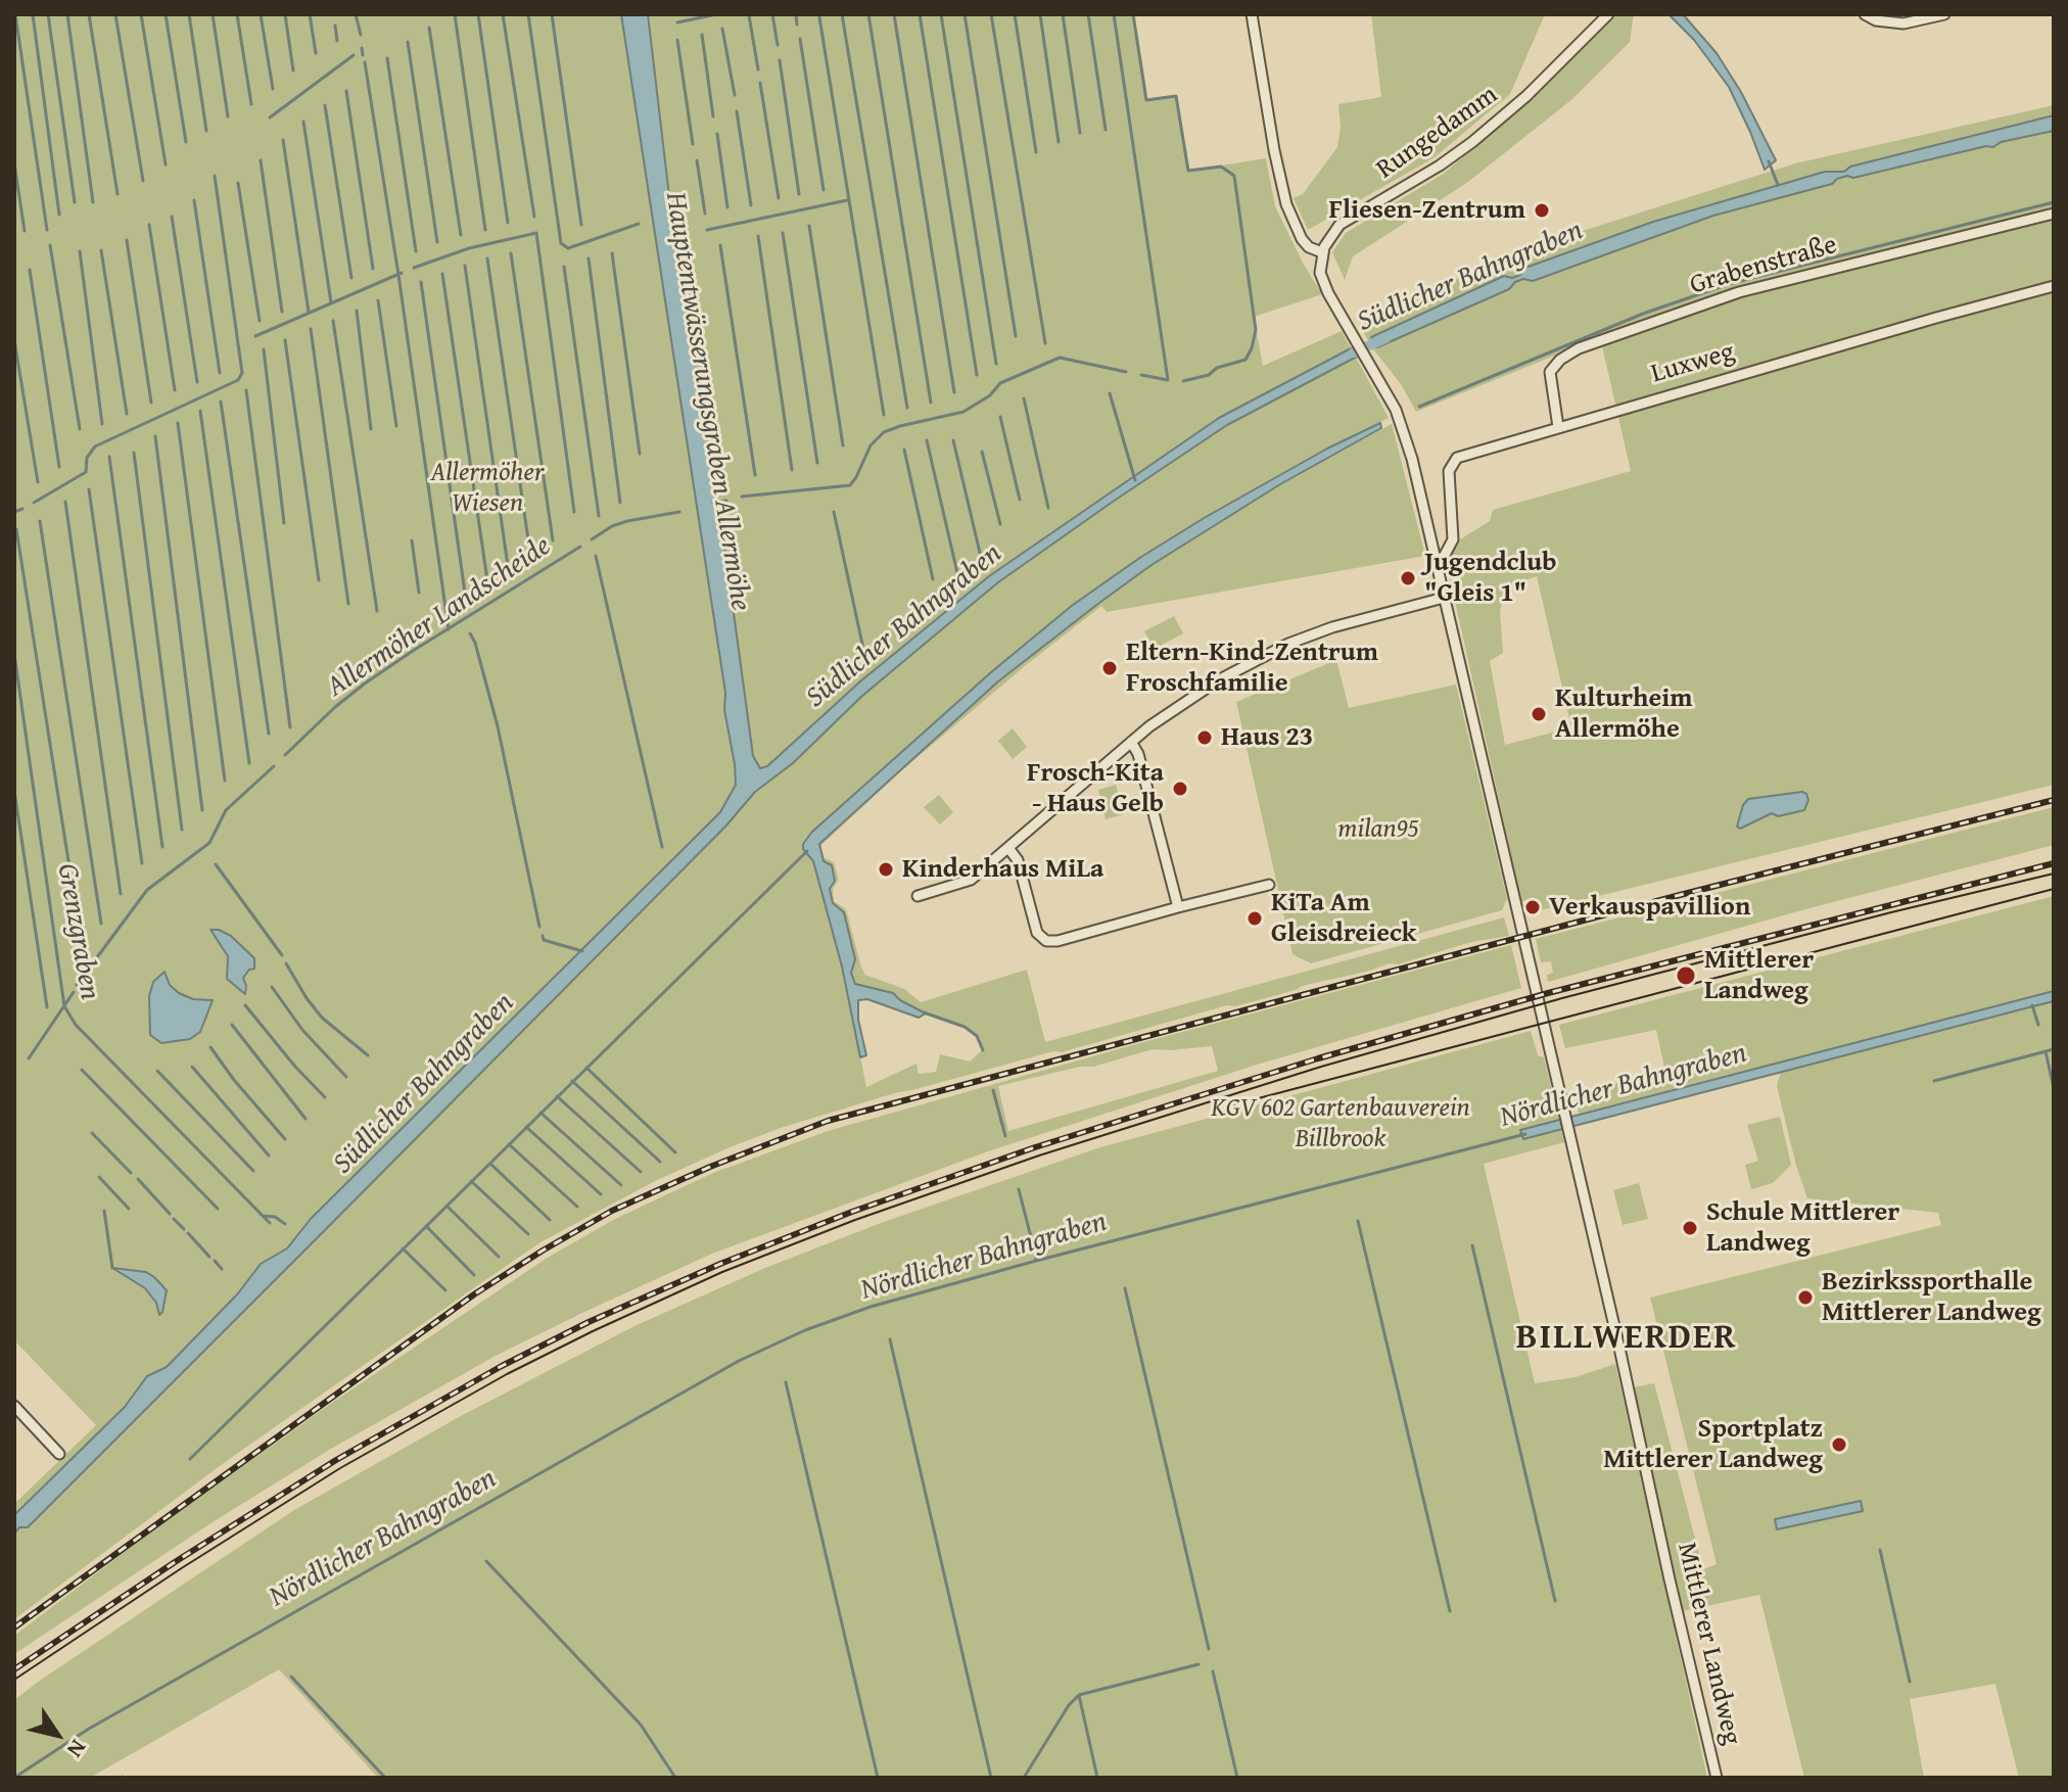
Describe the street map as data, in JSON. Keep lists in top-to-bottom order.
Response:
{
  "streets": {
    "street": [
      "Rungedamm",
      "Grabenstraße",
      "Luxweg",
      "Mittlerer Landweg"
    ]
  },
  "crossings": [
    ["Rungedamm", "Mittlerer Landweg"],
    ["Grabenstraße", "Luxweg"],
    ["Luxweg", "Mittlerer Landweg"]
  ],
  "districts": ["BILLWERDER"],
  "water": [
    "Südlicher Bahngraben",
    "Hauptentwässerungsgraben Allermöhe",
    "Allermöher Landscheide",
    "Grenzgraben",
    "Nördlicher Bahngraben"
  ],
  "parks": ["Allermöher Wiesen", "milan95", "KGV 602 Gartenbauverein Billbrook"],
  "places": [
    "Fliesen-Zentrum",
    "Jugendclub \"Gleis 1\"",
    "Eltern-Kind-Zentrum Froschfamilie",
    "Kulturheim Allermöhe",
    "Haus 23",
    "Frosch-Kita - Haus Gelb",
    "Kinderhaus MiLa",
    "Verkauspavillion",
    "KiTa Am Gleisdreieck",
    "Mittlerer Landweg",
    "Schule Mittlerer Landweg",
    "Bezirkssporthalle Mittlerer Landweg",
    "Sportplatz Mittlerer Landweg"
  ],
  "north": "bottom right"
}
